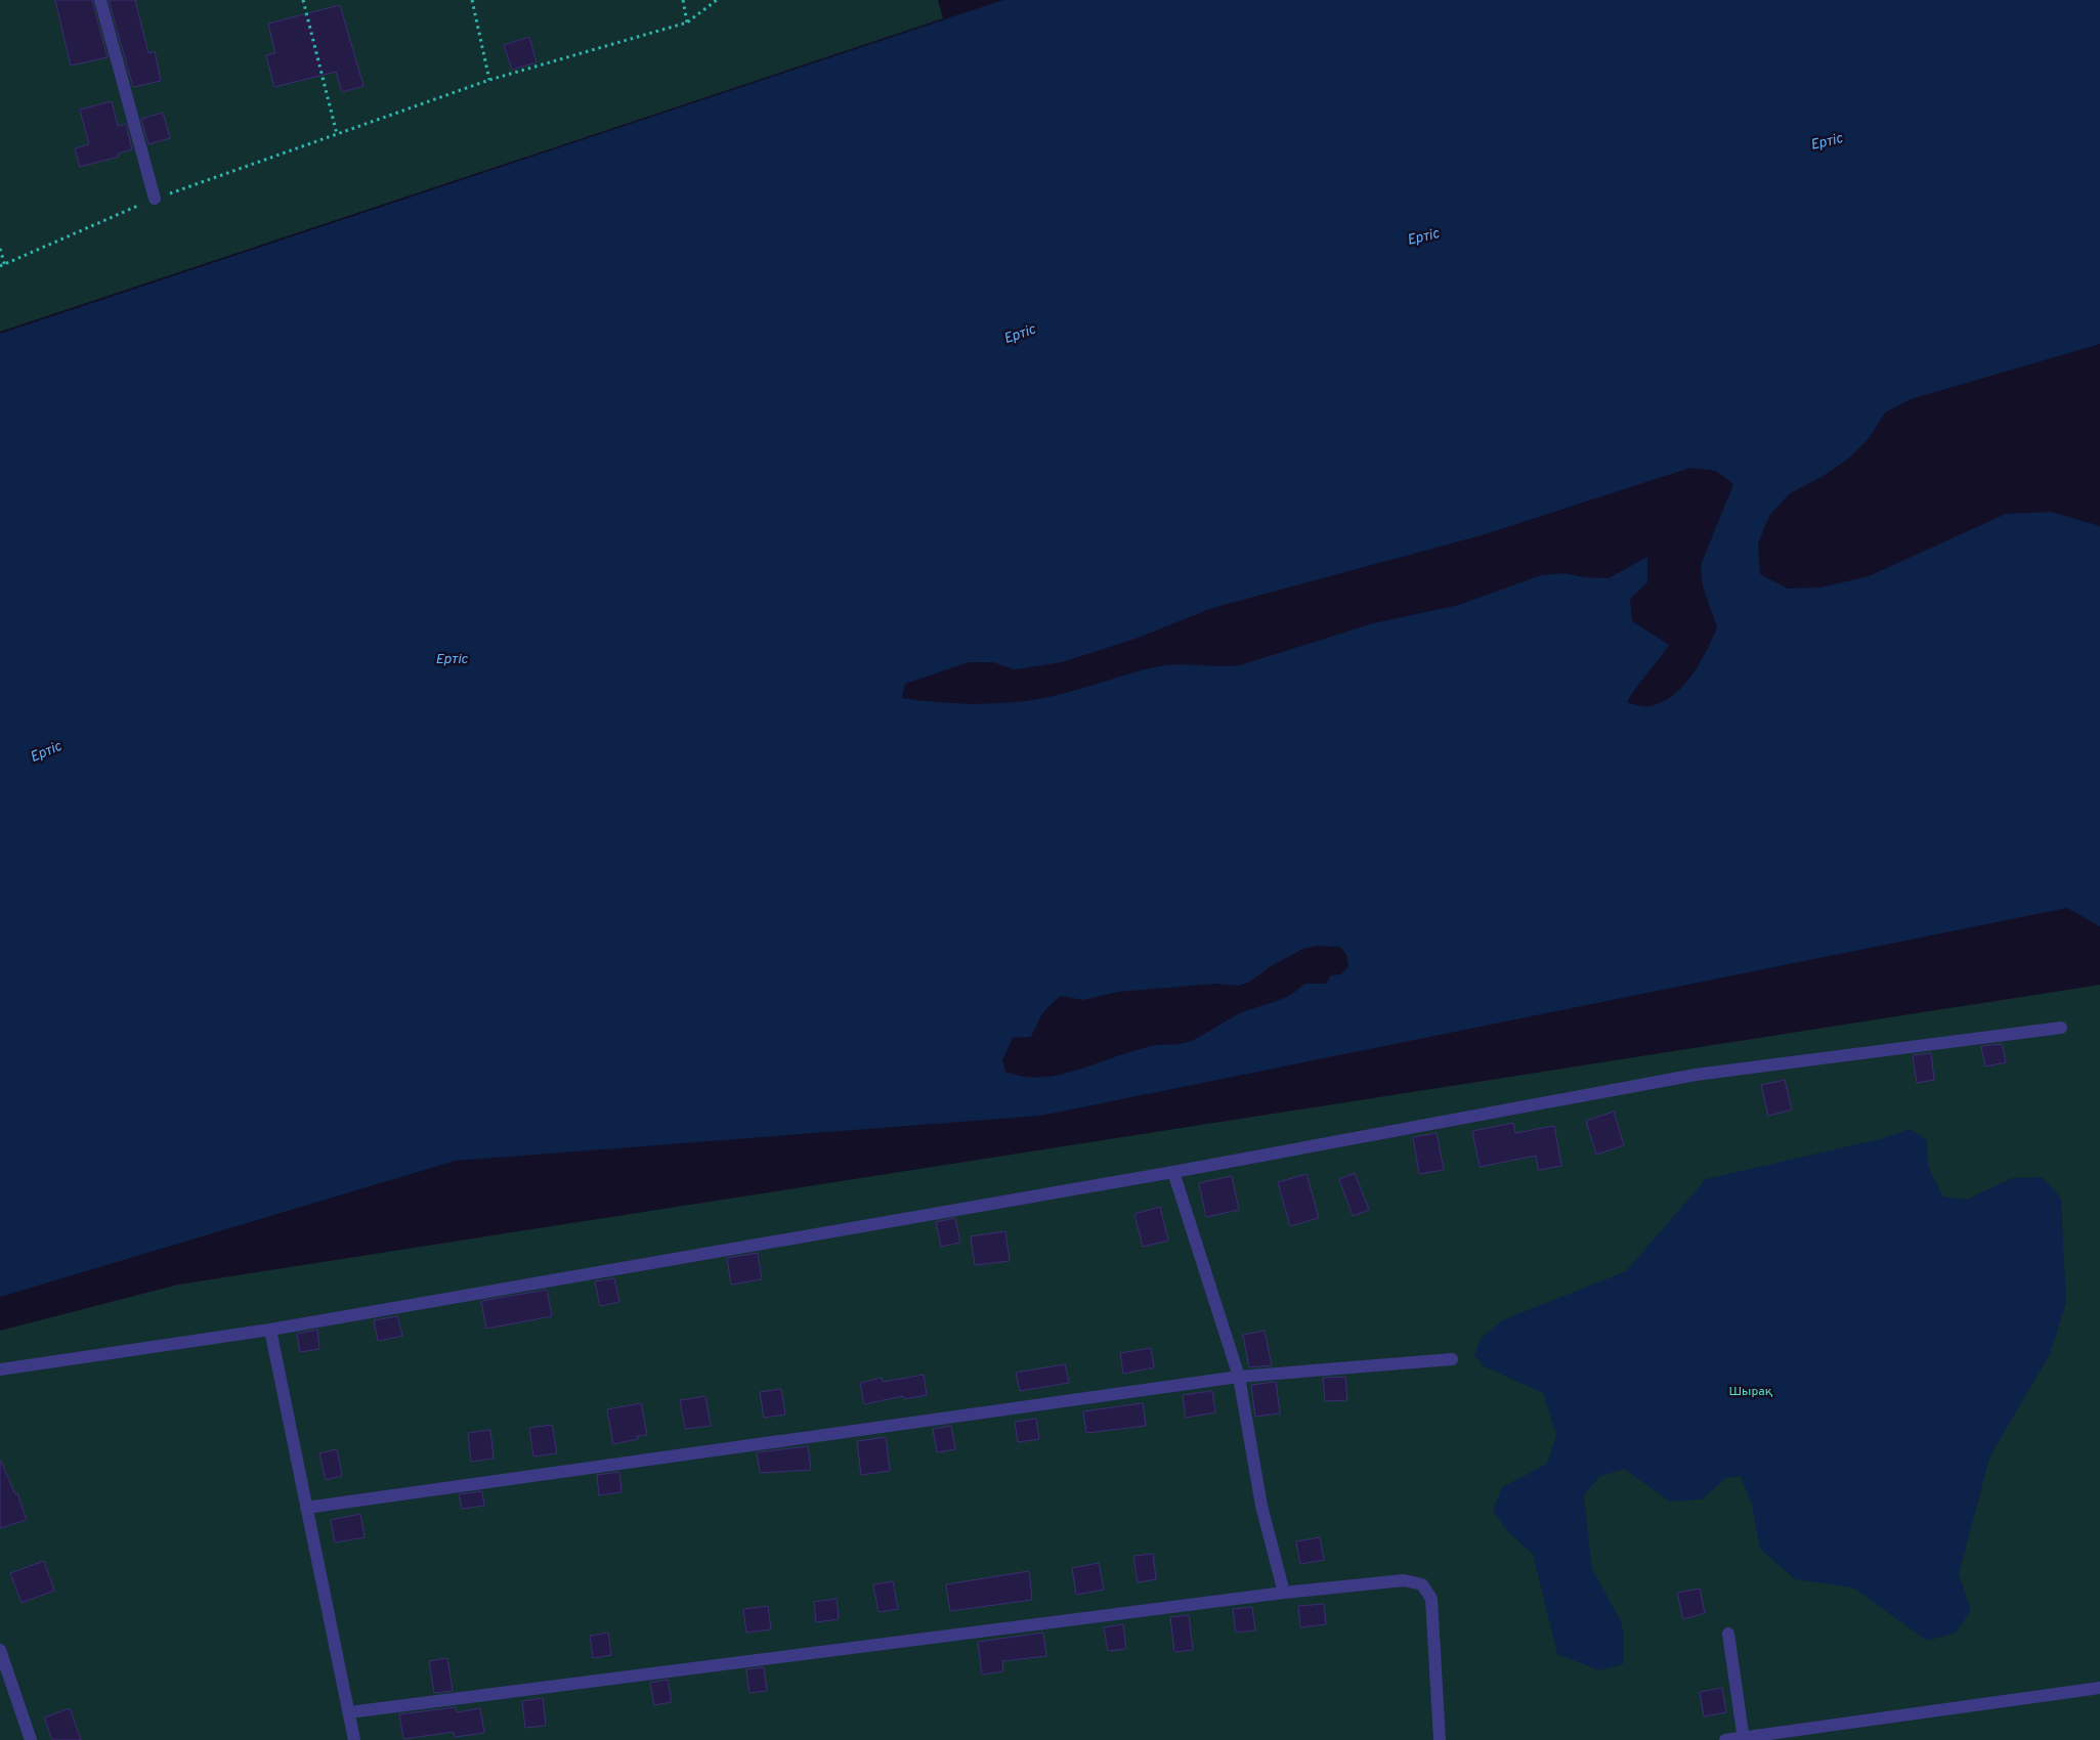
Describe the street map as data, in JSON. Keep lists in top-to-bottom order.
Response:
{
  "water": ["Ертіс"],
  "parks": ["Шырақ"]
}
